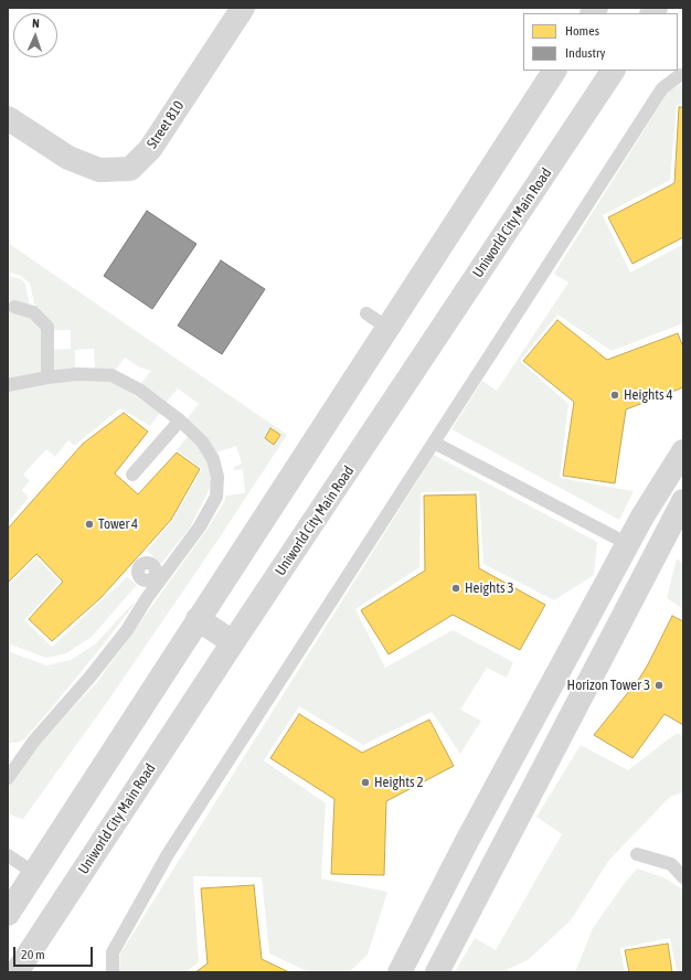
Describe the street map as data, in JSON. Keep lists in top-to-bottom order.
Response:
{
  "streets": {
    "street": ["Street 810", "Uniworld City Main Road"]
  },
  "places": [
    "Heights 4",
    "Tower 4",
    "Heights 3",
    "Horizon Tower 3",
    "Heights 2"
  ],
  "legend": ["Homes", "Industry"],
  "scale_bar": "20 m",
  "north": "top"
}
